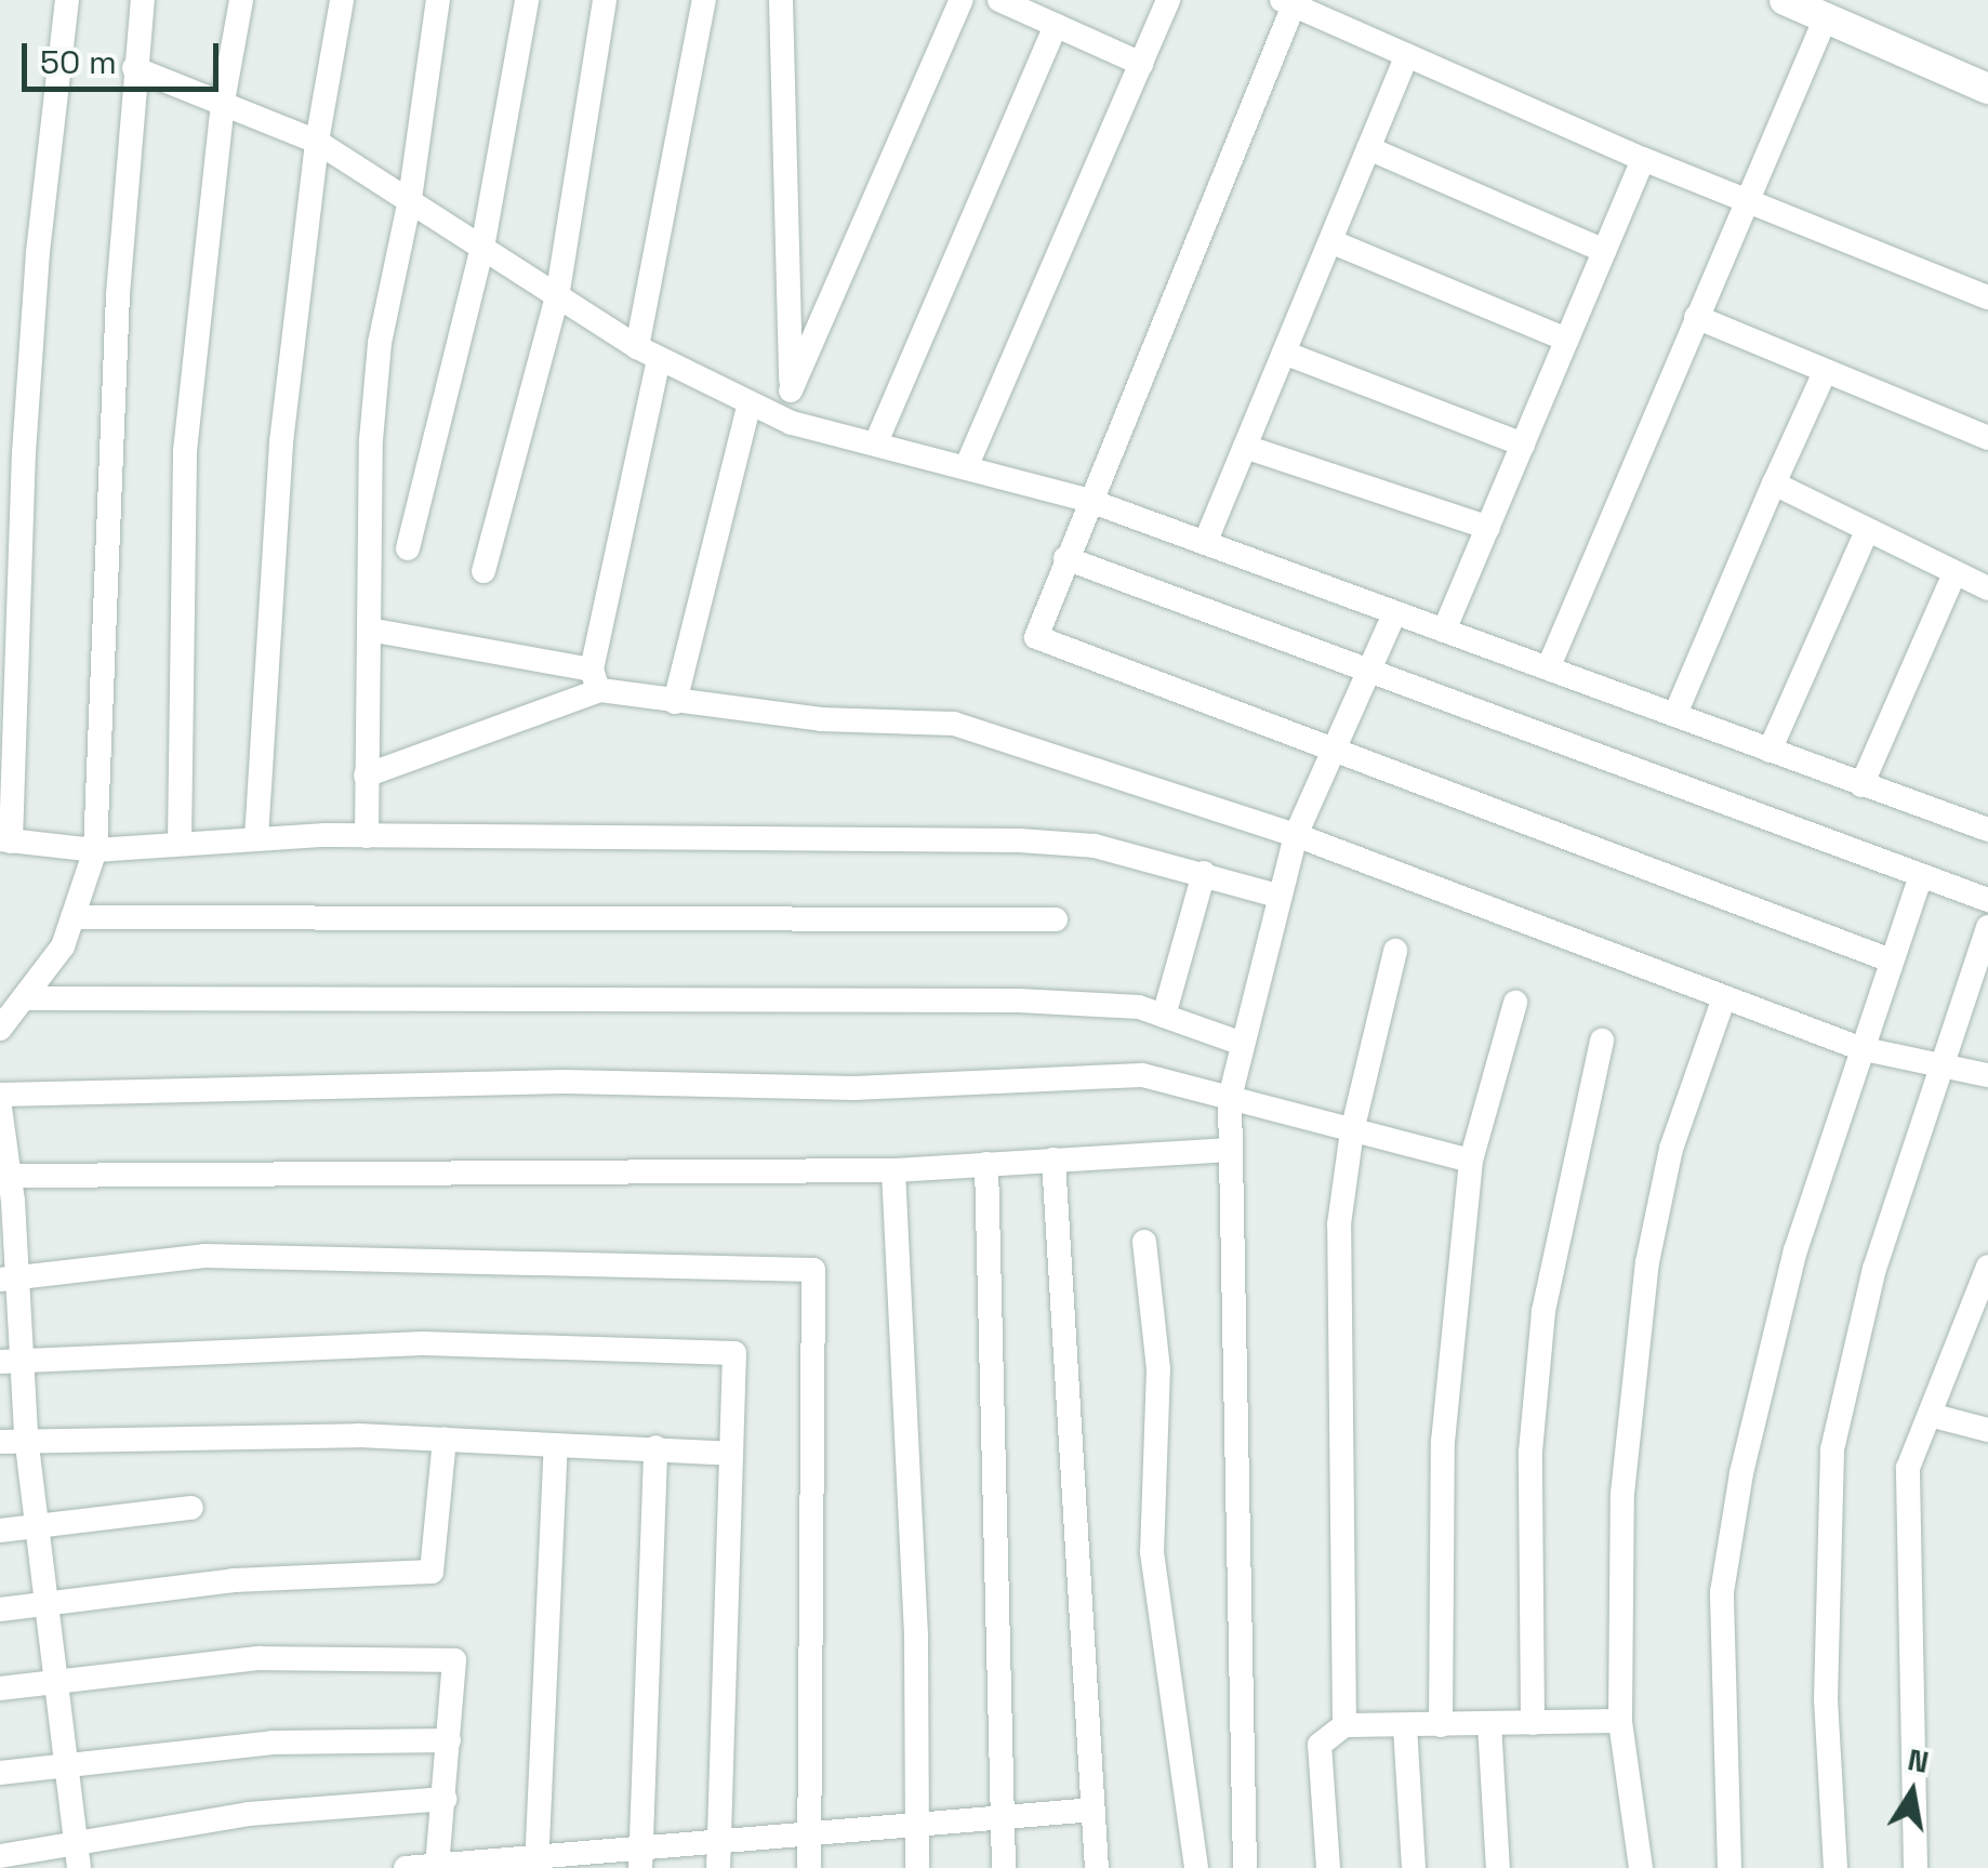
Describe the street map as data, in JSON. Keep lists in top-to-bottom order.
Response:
{
  "scale_bar": "50 m",
  "north": "top"
}
